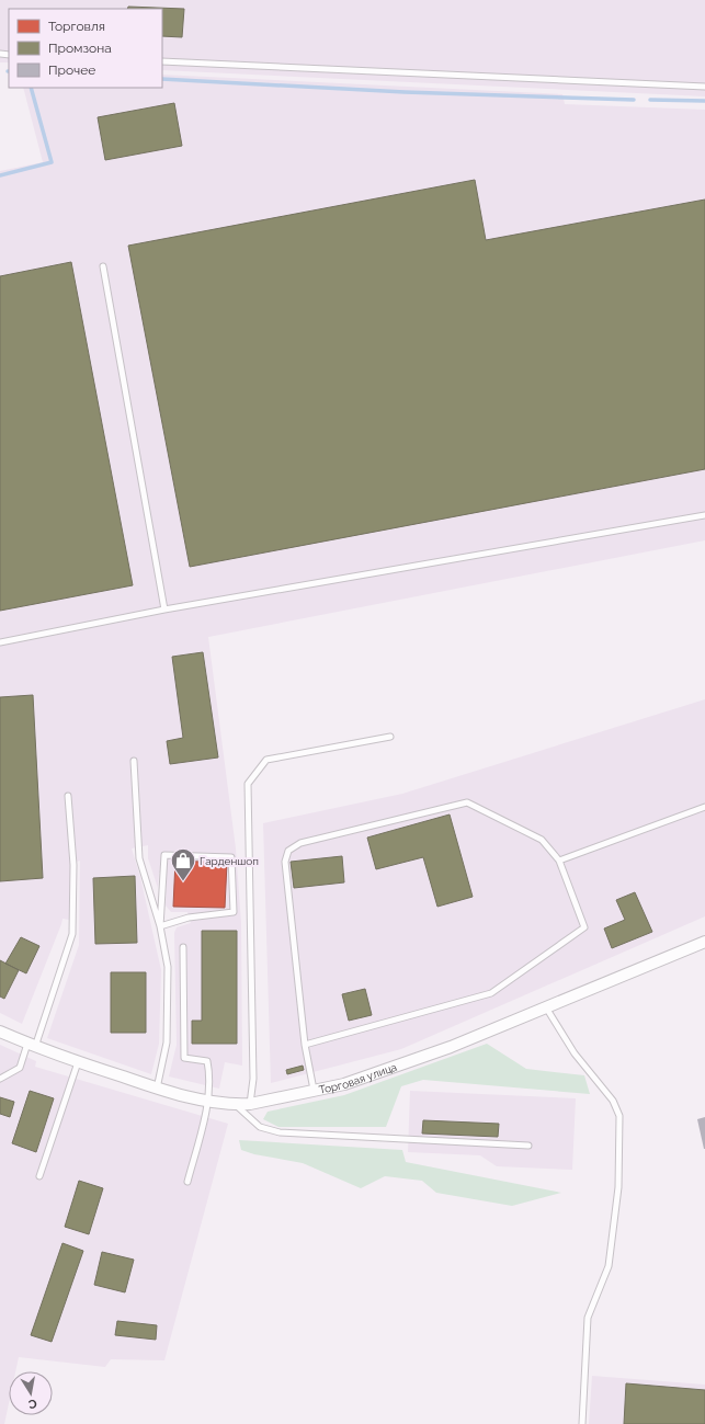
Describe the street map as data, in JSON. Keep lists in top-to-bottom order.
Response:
{
  "streets": {
    "street": ["Торговая улица"]
  },
  "places": {
    "shop": ["Гарденшоп"]
  },
  "legend": ["Торговля", "Промзона", "Прочее"],
  "north": "bottom"
}
